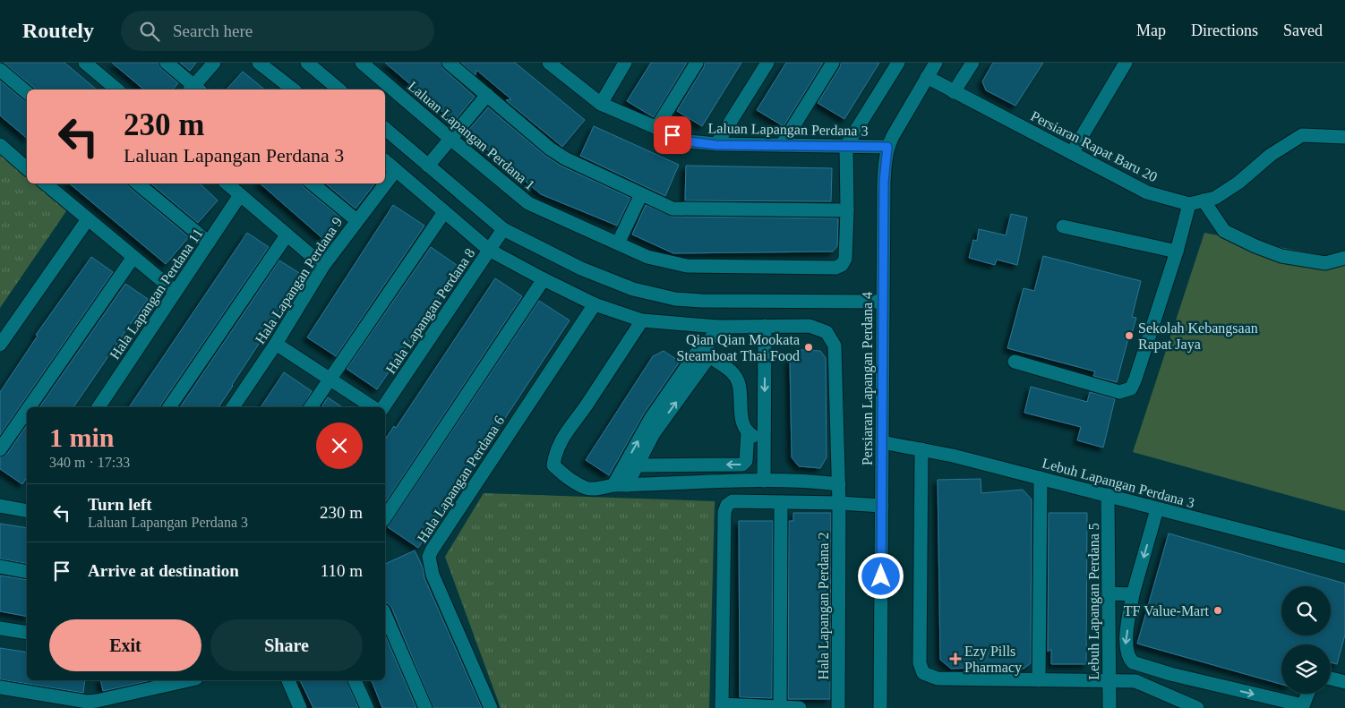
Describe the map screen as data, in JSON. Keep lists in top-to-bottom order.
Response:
{
  "streets": {
    "street": [
      "Laluan Lapangan Perdana 3",
      "Laluan Lapangan Perdana 1",
      "Persiaran Rapat Baru 20",
      "Hala Lapangan Perdana 9",
      "Hala Lapangan Perdana 11",
      "Hala Lapangan Perdana 8",
      "Persiaran Lapangan Perdana 4",
      "Hala Lapangan Perdana 6",
      "Lebuh Lapangan Perdana 3",
      "Lebuh Lapangan Perdana 5",
      "Hala Lapangan Perdana 2"
    ]
  },
  "crossings": [
    ["Laluan Lapangan Perdana 3", "Laluan Lapangan Perdana 1"],
    ["Laluan Lapangan Perdana 3", "Persiaran Lapangan Perdana 4"],
    ["Persiaran Rapat Baru 20", "Persiaran Lapangan Perdana 4"],
    ["Hala Lapangan Perdana 9", "Hala Lapangan Perdana 2"],
    ["Hala Lapangan Perdana 8", "Hala Lapangan Perdana 2"],
    ["Persiaran Lapangan Perdana 4", "Lebuh Lapangan Perdana 3"],
    ["Hala Lapangan Perdana 6", "Hala Lapangan Perdana 2"],
    ["Lebuh Lapangan Perdana 3", "Lebuh Lapangan Perdana 5"]
  ],
  "places": {
    "other": ["Sekolah Kebangsaan Rapat Jaya", "Qian Qian Mookata Steamboat Thai Food", "TF Value-Mart"],
    "health": ["Ezy Pills Pharmacy"]
  },
  "page": {
    "header": "Routely",
    "search": "Search here",
    "nav": ["Map", "Directions", "Saved"],
    "turn": ["230 m", "Laluan Lapangan Perdana 3"],
    "heading": ["1 min", "340 m · 17:33"],
    "list": [
      {
        "name": "Turn left",
        "note": "Laluan Lapangan Perdana 3",
        "value": "230 m"
      },
      {
        "name": "Arrive at destination",
        "value": "110 m"
      }
    ],
    "buttons": ["Exit", "Share"]
  }
}
